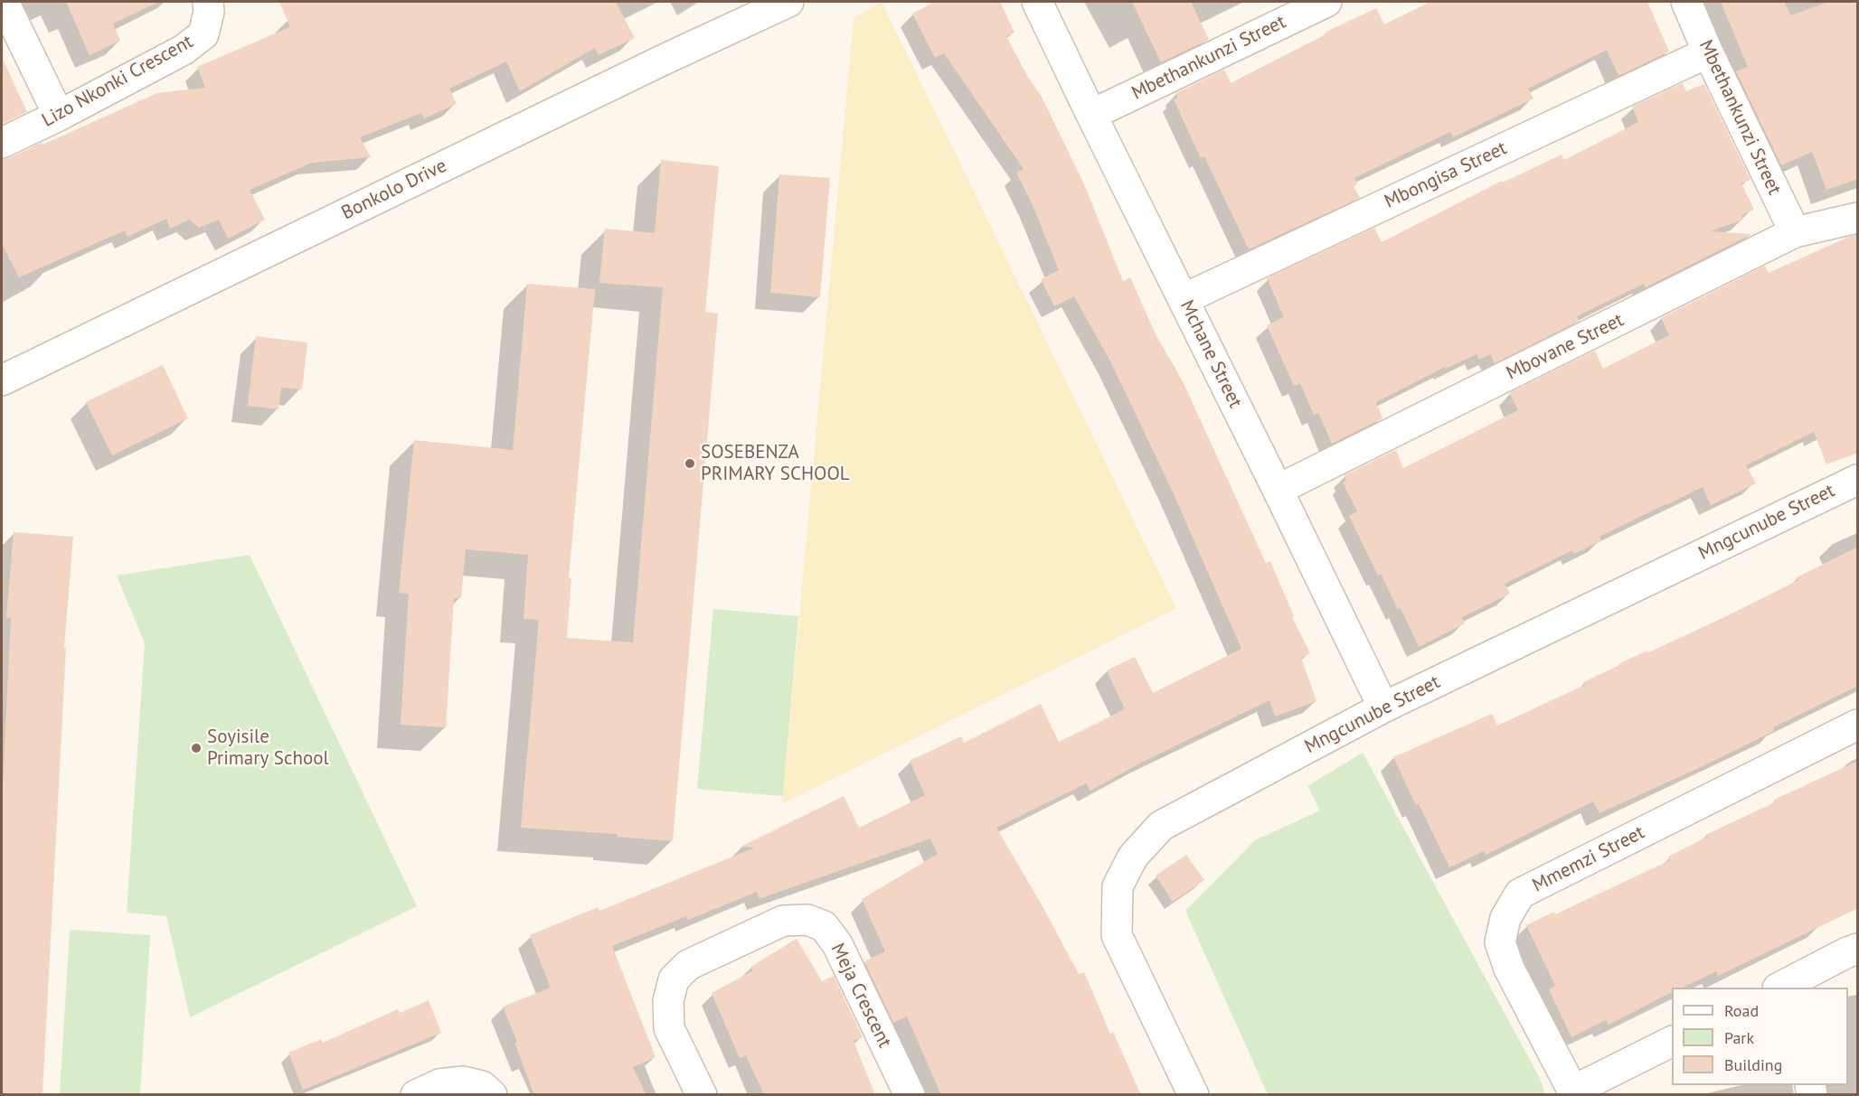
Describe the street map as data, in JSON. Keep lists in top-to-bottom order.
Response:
{
  "streets": {
    "street": [
      "Mbethankunzi Street",
      "Lizo Nkonki Crescent",
      "Mbongisa Street",
      "Bonkolo Drive",
      "Mbovane Street",
      "Mchane Street",
      "Mngcunube Street",
      "Mmemzi Street",
      "Meja Crescent"
    ]
  },
  "crossings": [
    ["Mbethankunzi Street", "Mbongisa Street"],
    ["Mbethankunzi Street", "Mbovane Street"],
    ["Mbethankunzi Street", "Mchane Street"],
    ["Mbongisa Street", "Mchane Street"],
    ["Mbovane Street", "Mchane Street"],
    ["Mchane Street", "Mngcunube Street"]
  ],
  "places": ["SOSEBENZA PRIMARY SCHOOL", "Soyisile Primary School"],
  "legend": ["Road", "Park", "Building"]
}
